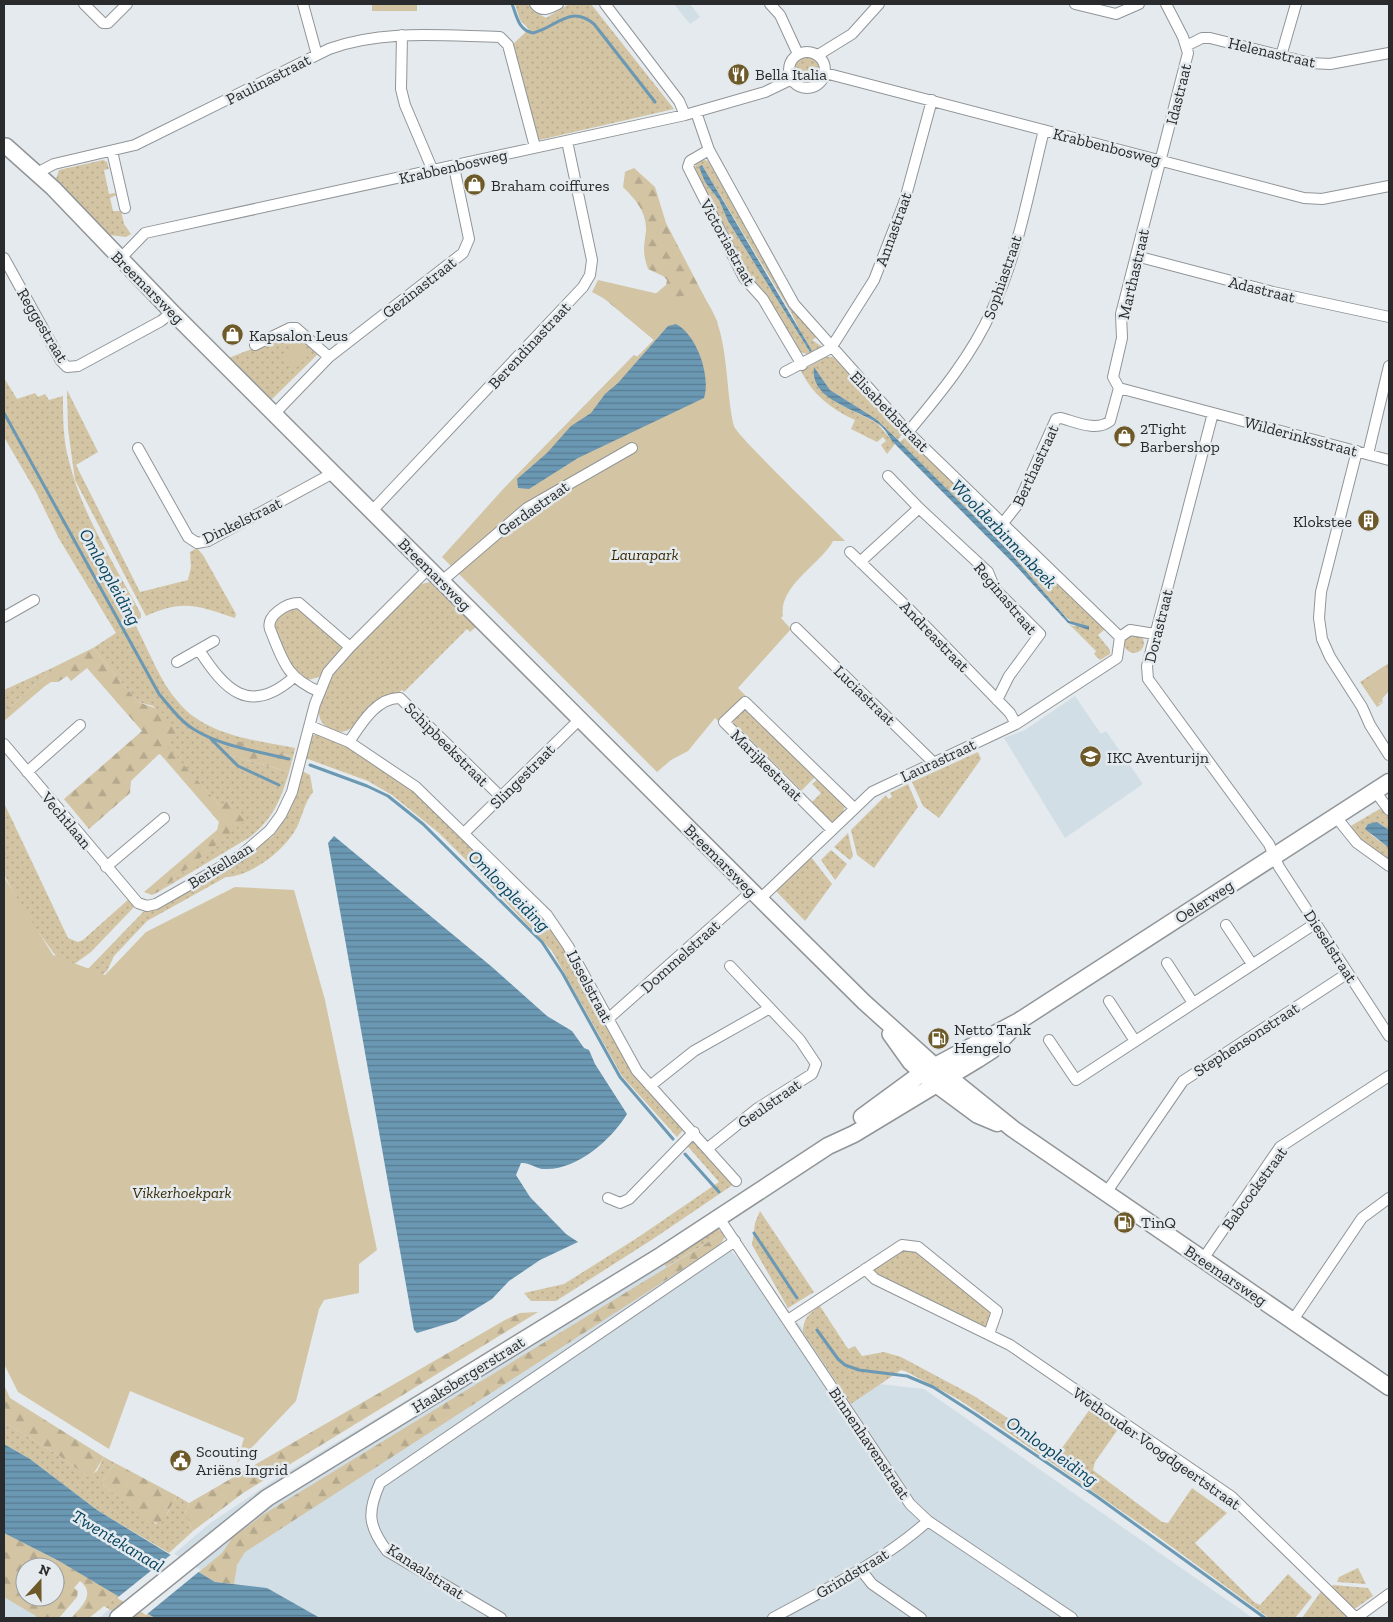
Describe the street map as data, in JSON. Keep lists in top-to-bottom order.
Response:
{
  "streets": {
    "main road": ["Breemarsweg", "Oelerweg", "Haaksbergerstraat"],
    "street": [
      "Helenastraat",
      "Paulinastraat",
      "Idastraat",
      "Krabbenbosweg",
      "Annastraat",
      "Victoriastraat",
      "Marthastraat",
      "Sophiastraat",
      "Gezinastraat",
      "Adastraat",
      "Reggestraat",
      "Berendinastraat",
      "Elisabethstraat",
      "Wilderinksstraat",
      "Berthastraat",
      "Gerdastraat",
      "Dinkelstraat",
      "Reginastraat",
      "Dorastraat",
      "Andreastraat",
      "Luciastraat",
      "Schipbeekstraat",
      "Laurastraat",
      "Marijkestraat",
      "Slingestraat",
      "Vechtlaan",
      "Berkellaan",
      "Dieselstraat",
      "Dommelstraat",
      "IJsselstraat",
      "Stephensonstraat",
      "Geulstraat",
      "Babcockstraat",
      "Binnenhavenstraat",
      "Wethouder Voogdgeertstraat",
      "Kanaalstraat",
      "Grindstraat"
    ]
  },
  "crossings": [
    ["Helenastraat", "Idastraat"],
    ["Paulinastraat", "Krabbenbosweg"],
    ["Paulinastraat", "Breemarsweg"],
    ["Idastraat", "Krabbenbosweg"],
    ["Idastraat", "Marthastraat"],
    ["Krabbenbosweg", "Annastraat"],
    ["Krabbenbosweg", "Marthastraat"],
    ["Krabbenbosweg", "Sophiastraat"],
    ["Krabbenbosweg", "Breemarsweg"],
    ["Krabbenbosweg", "Gezinastraat"],
    ["Krabbenbosweg", "Berendinastraat"],
    ["Krabbenbosweg", "Elisabethstraat"],
    ["Annastraat", "Elisabethstraat"],
    ["Victoriastraat", "Elisabethstraat"],
    ["Marthastraat", "Adastraat"],
    ["Marthastraat", "Wilderinksstraat"],
    ["Marthastraat", "Berthastraat"],
    ["Sophiastraat", "Elisabethstraat"],
    ["Breemarsweg", "Gezinastraat"],
    ["Breemarsweg", "Reggestraat"],
    ["Breemarsweg", "Berendinastraat"],
    ["Breemarsweg", "Gerdastraat"],
    ["Breemarsweg", "Dinkelstraat"],
    ["Breemarsweg", "Laurastraat"],
    ["Breemarsweg", "Slingestraat"],
    ["Breemarsweg", "Berkellaan"],
    ["Breemarsweg", "Oelerweg"],
    ["Breemarsweg", "Dommelstraat"],
    ["Breemarsweg", "Stephensonstraat"],
    ["Breemarsweg", "Babcockstraat"],
    ["Breemarsweg", "Haaksbergerstraat"],
    ["Elisabethstraat", "Berthastraat"],
    ["Elisabethstraat", "Laurastraat"],
    ["Wilderinksstraat", "Berthastraat"],
    ["Wilderinksstraat", "Dorastraat"],
    ["Reginastraat", "Andreastraat"],
    ["Dorastraat", "Oelerweg"],
    ["Dorastraat", "Dieselstraat"],
    ["Andreastraat", "Laurastraat"],
    ["Luciastraat", "Laurastraat"],
    ["Schipbeekstraat", "Slingestraat"],
    ["Schipbeekstraat", "IJsselstraat"],
    ["Laurastraat", "Marijkestraat"],
    ["Laurastraat", "Dommelstraat"],
    ["Slingestraat", "IJsselstraat"],
    ["Vechtlaan", "Berkellaan"],
    ["Berkellaan", "IJsselstraat"],
    ["Oelerweg", "Dieselstraat"],
    ["Oelerweg", "Haaksbergerstraat"],
    ["Dieselstraat", "Stephensonstraat"],
    ["Dommelstraat", "IJsselstraat"],
    ["IJsselstraat", "Geulstraat"],
    ["Haaksbergerstraat", "Binnenhavenstraat"],
    ["Binnenhavenstraat", "Kanaalstraat"],
    ["Binnenhavenstraat", "Grindstraat"]
  ],
  "water": ["Woolderbinnenbeek", "Omloopleiding", "Twentekanaal"],
  "parks": ["Laurapark", "Vikkerhoekpark"],
  "places": {
    "restaurant": ["Bella Italia"],
    "shop": ["Braham coiffures", "Kapsalon Leus", "2Tight Barbershop"],
    "building": ["Klokstee"],
    "school or university": ["IKC Aventurijn"],
    "fuel station": ["Netto Tank Hengelo", "TinQ"],
    "public building": ["Scouting Ariëns Ingrid"]
  },
  "north": "top"
}
